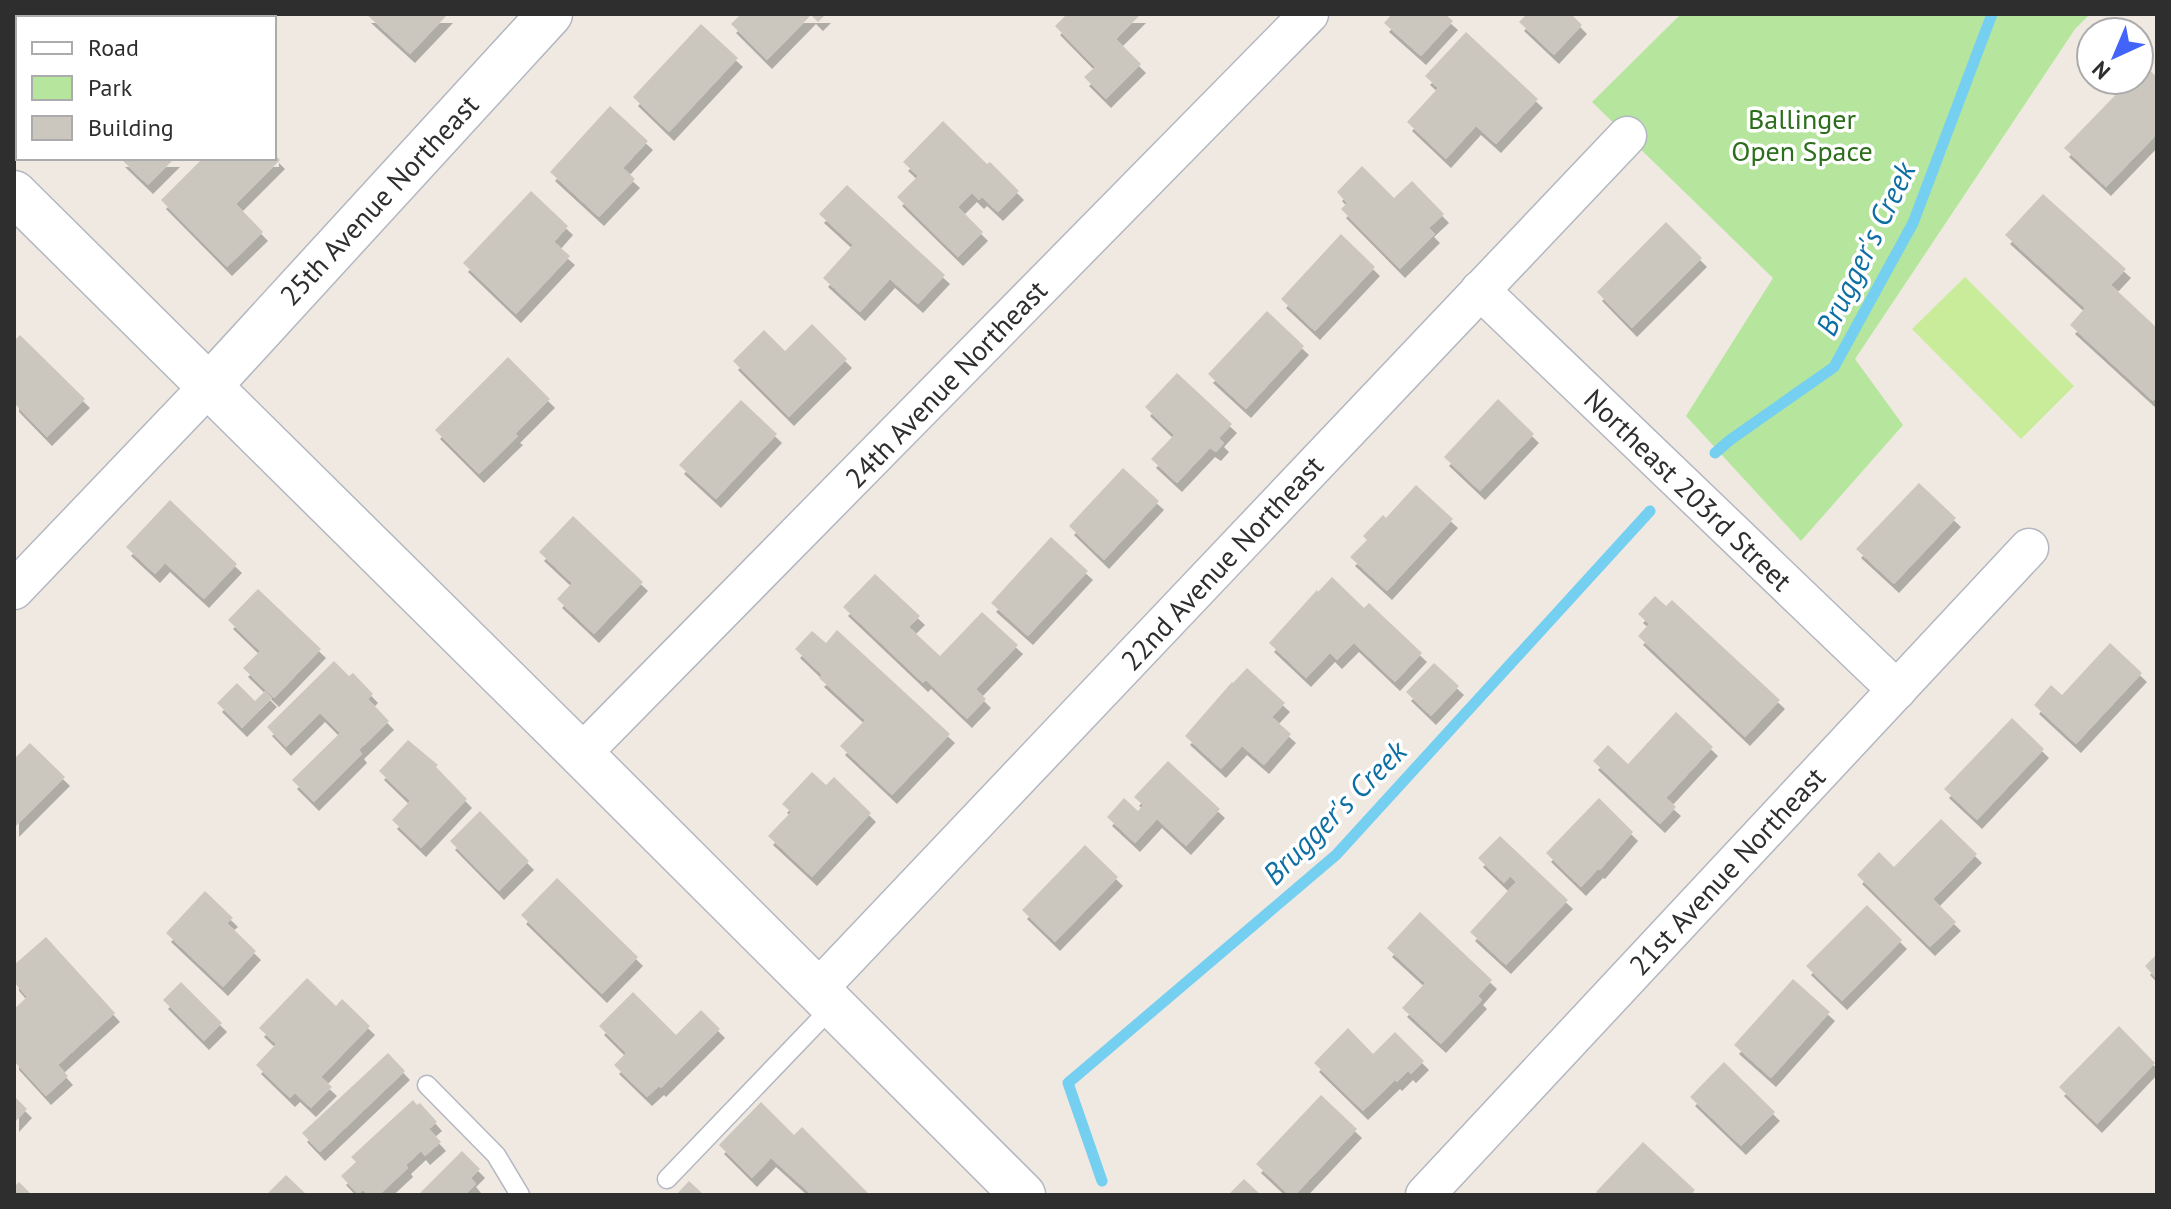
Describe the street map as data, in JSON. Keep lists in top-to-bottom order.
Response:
{
  "streets": {
    "main road": ["25th Avenue Northeast"],
    "street": [
      "24th Avenue Northeast",
      "Northeast 203rd Street",
      "22nd Avenue Northeast",
      "21st Avenue Northeast"
    ]
  },
  "crossings": [
    ["Northeast 203rd Street", "22nd Avenue Northeast"],
    ["Northeast 203rd Street", "21st Avenue Northeast"]
  ],
  "water": ["Brugger's Creek"],
  "parks": ["Ballinger Open Space"],
  "legend": ["Road", "Park", "Building"],
  "north": "bottom left"
}
